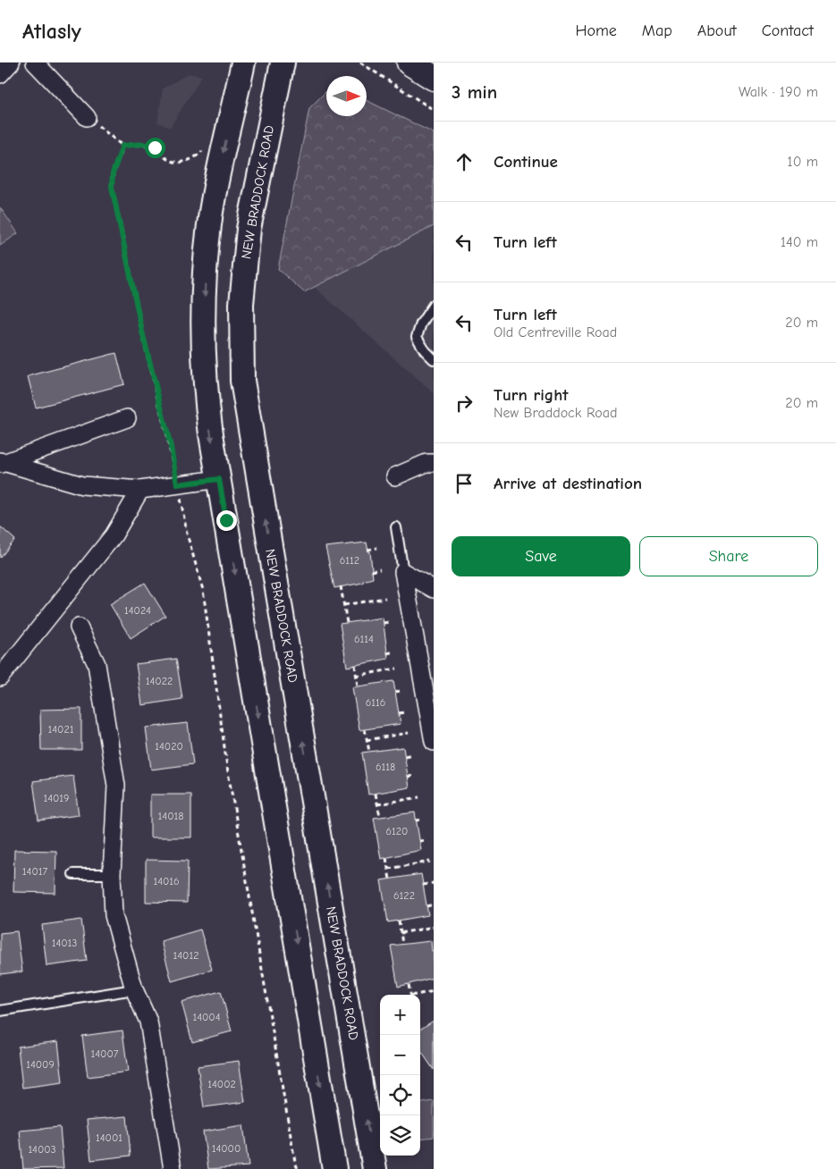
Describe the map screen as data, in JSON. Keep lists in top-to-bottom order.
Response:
{
  "streets": {
    "main road": ["NEW BRADDOCK ROAD"]
  },
  "house_numbers": [
    "6112",
    "14024",
    "6114",
    "14022",
    "6116",
    "14021",
    "14020",
    "6118",
    "14019",
    "14018",
    "6120",
    "14017",
    "14016",
    "6122",
    "14013",
    "14012",
    "14004",
    "14007",
    "14009",
    "14002",
    "14001",
    "14000",
    "14003"
  ],
  "north": "right",
  "page": {
    "header": "Atlasly",
    "nav": [
      "Home",
      "Map",
      "About",
      "Contact"
    ],
    "heading": ["3 min", "Walk · 190 m"],
    "list": [
      ["Continue", "10 m"],
      ["Turn left", "140 m"],
      ["Turn left", "Old Centreville Road", "20 m"],
      ["Turn right", "New Braddock Road", "20 m"],
      "Arrive at destination"
    ],
    "buttons": ["Save", "Share"],
    "map_buttons": ["+", "−"]
  }
}
